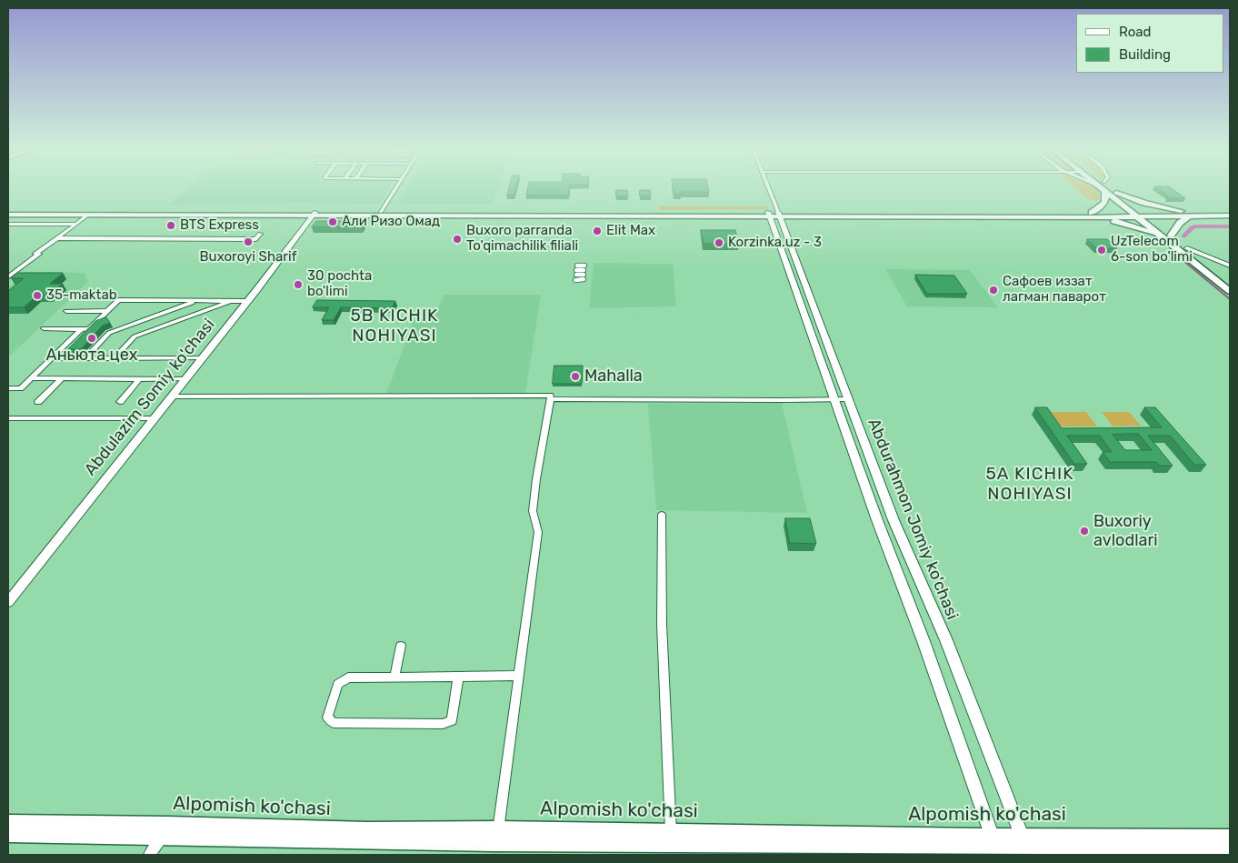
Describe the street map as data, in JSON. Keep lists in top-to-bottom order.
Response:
{
  "streets": {
    "main road": ["Alpomish ko'chasi"],
    "street": ["Abdulazim Somiy ko'chasi", "Abdurahmon Jomiy ko'chasi"]
  },
  "crossings": [
    ["Abdurahmon Jomiy ko'chasi", "Alpomish ko'chasi"]
  ],
  "districts": ["5B KICHIK NOHIYASI", "5A KICHIK NOHIYASI"],
  "places": [
    "Али Ризо Омад",
    "BTS Express",
    "Elit Max",
    "Buxoro parranda To'qimachilik filiali",
    "Buxoroyi Sharif",
    "Korzinka.uz - 3",
    "UzTelecom 6-son bo'limi",
    "30 pochta bo'limi",
    "Сафоев иззат лагман паварот",
    "35-maktab",
    "Аньюта цех",
    "Mahalla",
    "Buxoriy avlodlari"
  ],
  "legend": ["Road", "Building"]
}
